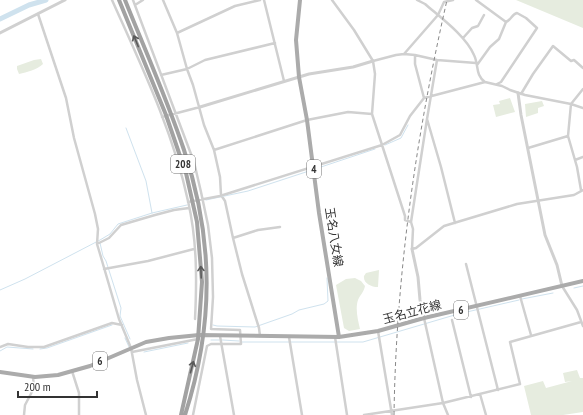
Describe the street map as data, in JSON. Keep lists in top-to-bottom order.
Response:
{
  "streets": {
    "highway": ["208"],
    "main road": [
      "4",
      "玉名八女線",
      "6",
      "玉名立花線"
    ]
  },
  "crossings": [
    ["208", "6"],
    ["玉名八女線", "玉名立花線"]
  ],
  "scale_bar": "200 m"
}
